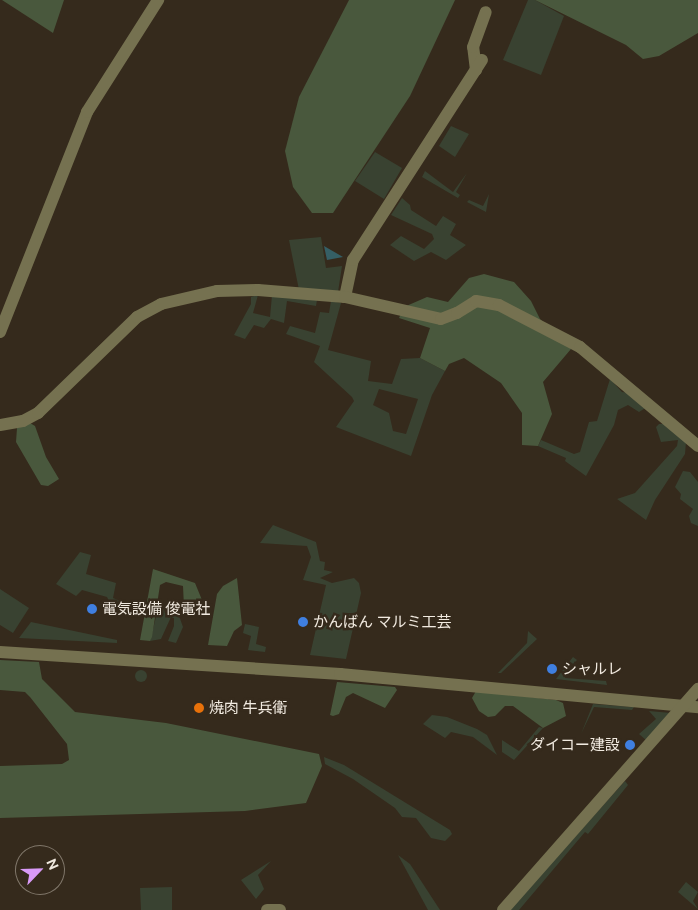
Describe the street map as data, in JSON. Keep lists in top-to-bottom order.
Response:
{
  "places": [
    "電気設備 俊電社",
    "かんばん マルミ工芸",
    "シャルレ",
    "焼肉 牛兵衛",
    "ダイコー建設"
  ],
  "north": "top right"
}
